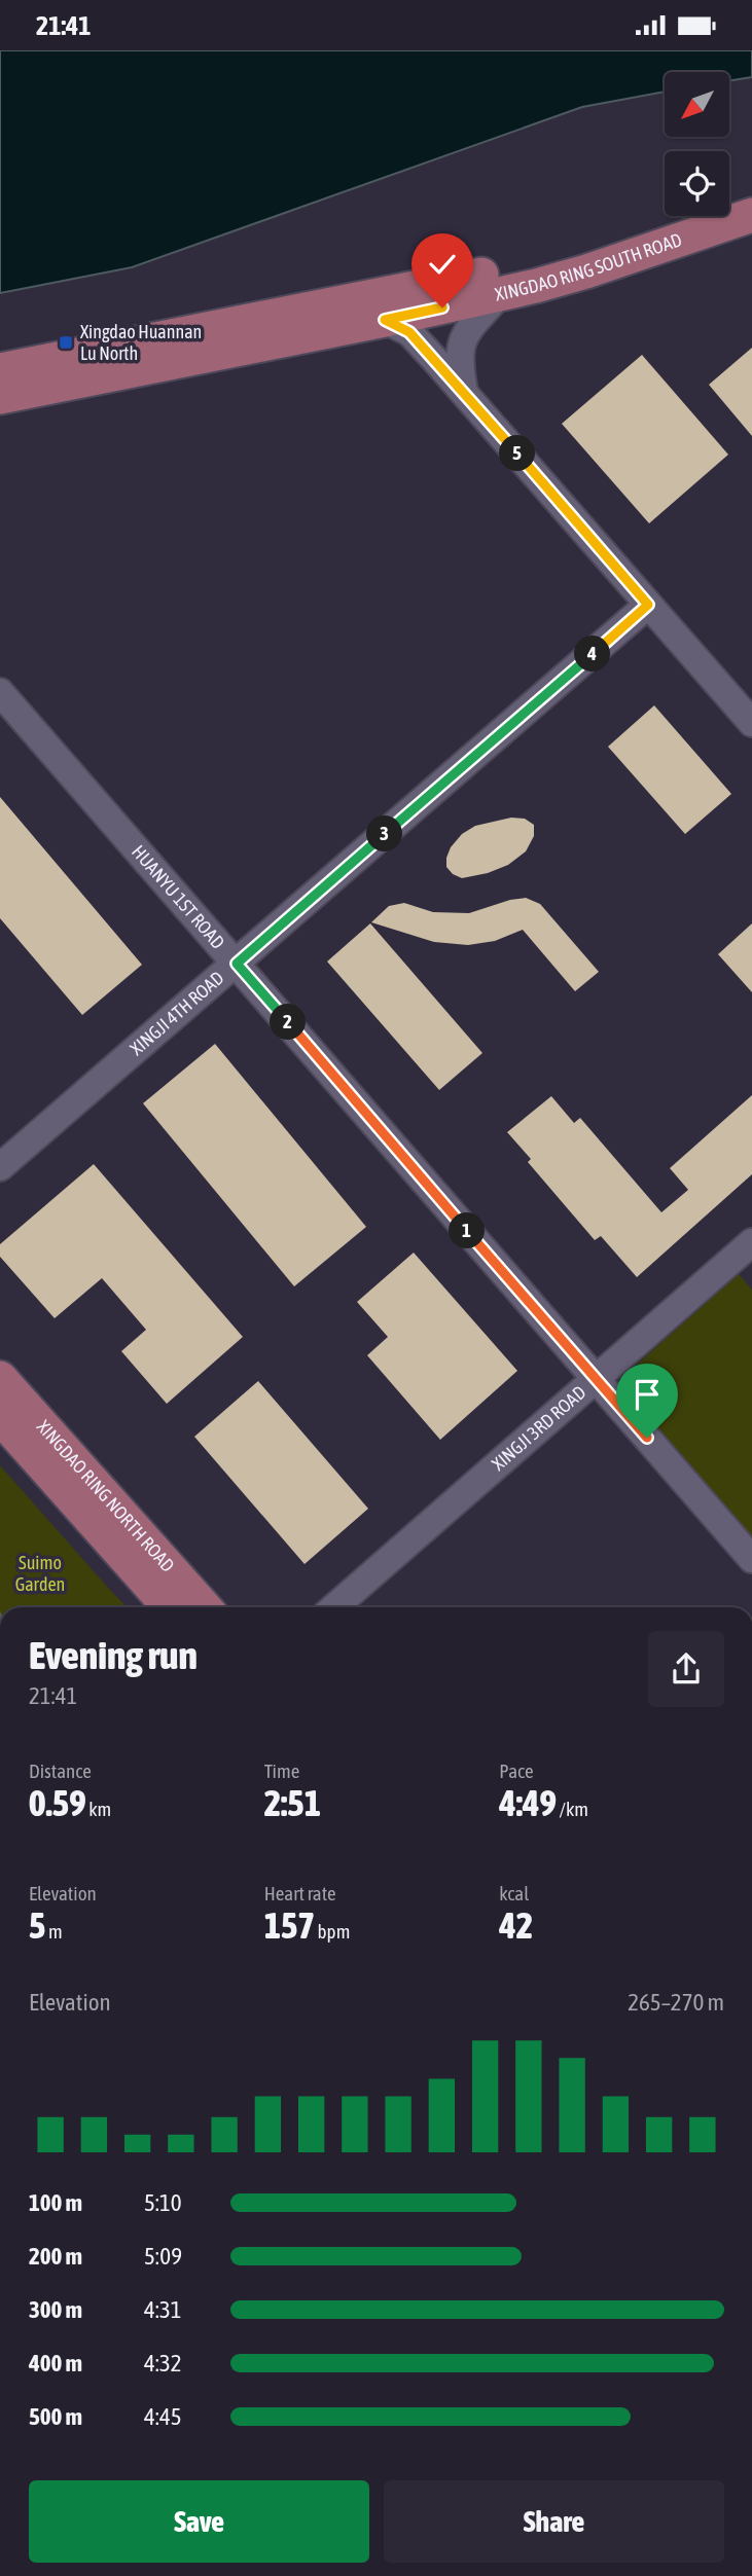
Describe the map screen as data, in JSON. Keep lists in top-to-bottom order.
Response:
{
  "streets": {
    "main road": ["XINGDAO RING SOUTH ROAD", "XINGDAO RING NORTH ROAD"],
    "street": ["HUANYU 1ST ROAD", "XINGJI 4TH ROAD", "XINGJI 3RD ROAD"]
  },
  "crossings": [
    ["HUANYU 1ST ROAD", "XINGJI 4TH ROAD"],
    ["HUANYU 1ST ROAD", "XINGJI 3RD ROAD"]
  ],
  "parks": ["Suimo Garden"],
  "places": {
    "transit": ["Xingdao Huannan Lu North"]
  },
  "north": "bottom left",
  "page": {
    "status": "21:41",
    "pins": [
      "5",
      "4",
      "3",
      "2",
      "1"
    ],
    "heading": ["Evening run", "21:41"],
    "stats": [
      ["Distance", "0.59 km"],
      ["Time", "2:51"],
      ["Pace", "4:49 /km"],
      ["Elevation", "5 m"],
      ["Heart rate", "157 bpm"],
      ["kcal", "42"]
    ],
    "chart": ["Elevation", "265–270 m"],
    "list": [
      {
        "name": "100 m",
        "note": "5:10"
      },
      {
        "name": "200 m",
        "note": "5:09"
      },
      {
        "name": "300 m",
        "note": "4:31"
      },
      {
        "name": "400 m",
        "note": "4:32"
      },
      {
        "name": "500 m",
        "note": "4:45"
      }
    ],
    "buttons": ["Save", "Share"]
  }
}
